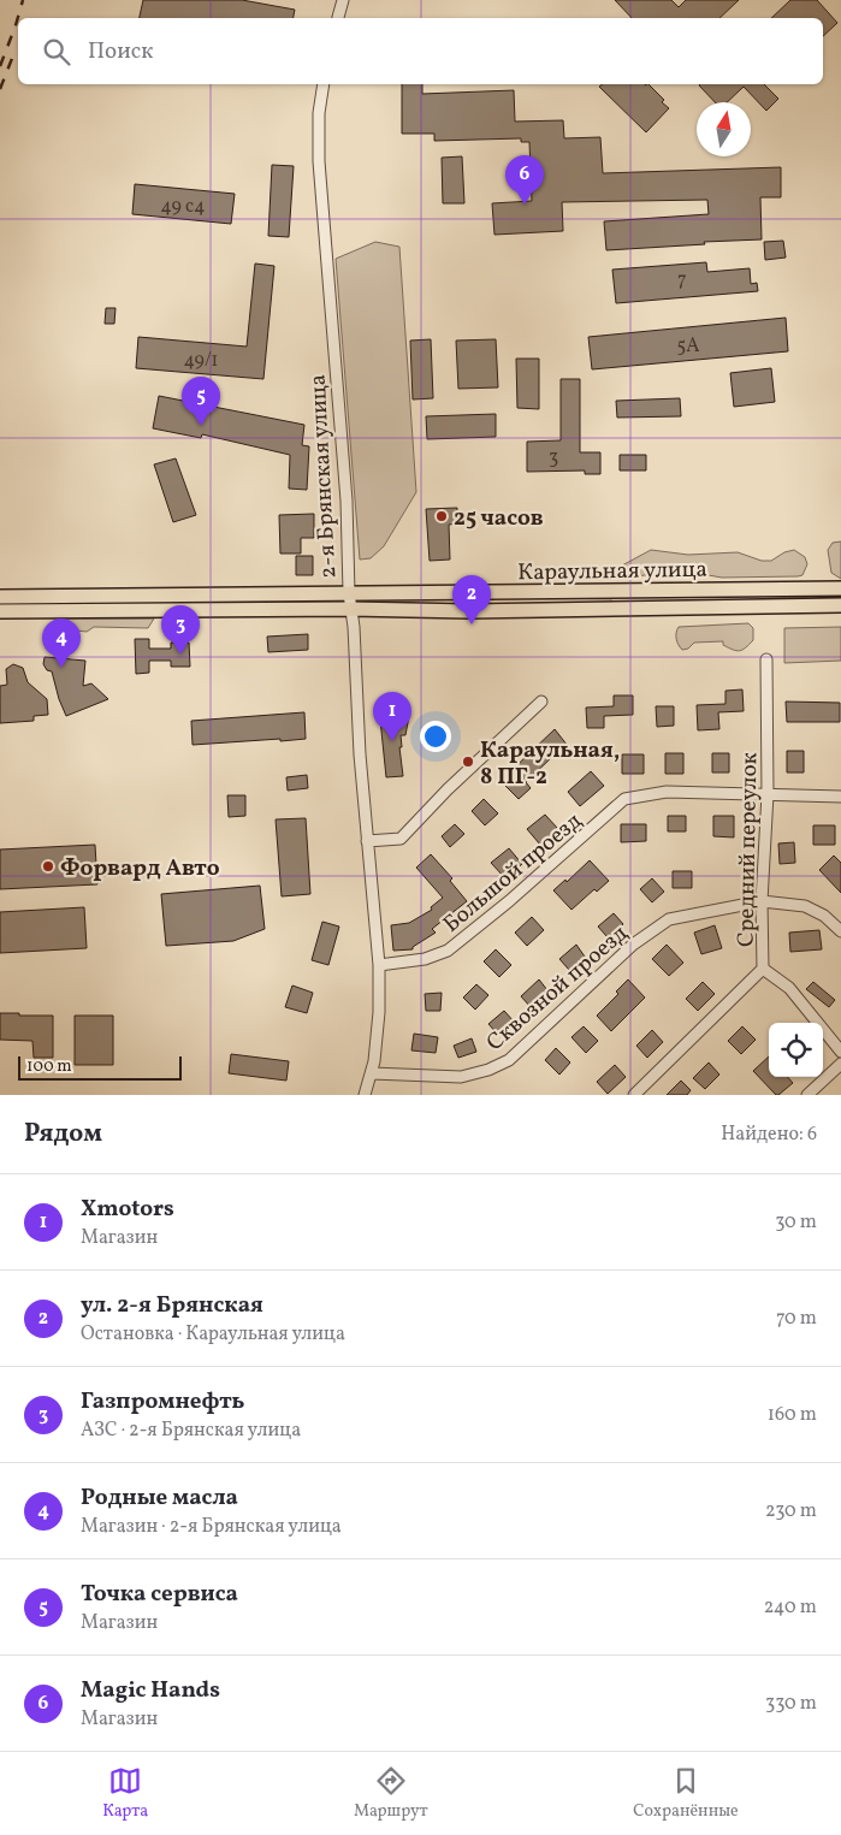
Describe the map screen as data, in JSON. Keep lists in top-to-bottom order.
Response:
{
  "streets": {
    "main road": ["2-я Брянская улица", "Караульная улица"],
    "street": ["Средний переулок", "Большой проезд", "Сквозной проезд"]
  },
  "crossings": [
    ["2-я Брянская улица", "Караульная улица"],
    ["Средний переулок", "Большой проезд"],
    ["Средний переулок", "Сквозной проезд"]
  ],
  "places": ["25 часов", "Караульная, 8 ПГ-2", "Форвард Авто"],
  "house_numbers": [
    "49 с4",
    "7",
    "5А",
    "49/1",
    "3"
  ],
  "scale_bar": "100 m",
  "north": "top",
  "page": {
    "search": "Поиск",
    "pins": [
      "6",
      "5",
      "2",
      "3",
      "4",
      "1"
    ],
    "scale": "100 m",
    "heading": ["Рядом", "Найдено: 6"],
    "list": [
      {
        "mark": "1",
        "name": "Xmotors",
        "note": "Магазин",
        "value": "30 m"
      },
      {
        "mark": "2",
        "name": "ул. 2-я Брянская",
        "note": "Остановка · Караульная улица",
        "value": "70 m"
      },
      {
        "mark": "3",
        "name": "Газпромнефть",
        "note": "АЗС · 2-я Брянская улица",
        "value": "160 m"
      },
      {
        "mark": "4",
        "name": "Родные масла",
        "note": "Магазин · 2-я Брянская улица",
        "value": "230 m"
      },
      {
        "mark": "5",
        "name": "Точка сервиса",
        "note": "Магазин",
        "value": "240 m"
      },
      {
        "mark": "6",
        "name": "Magic Hands",
        "note": "Магазин",
        "value": "330 m"
      }
    ],
    "nav": ["Карта", "Маршрут", "Сохранённые"]
  }
}
